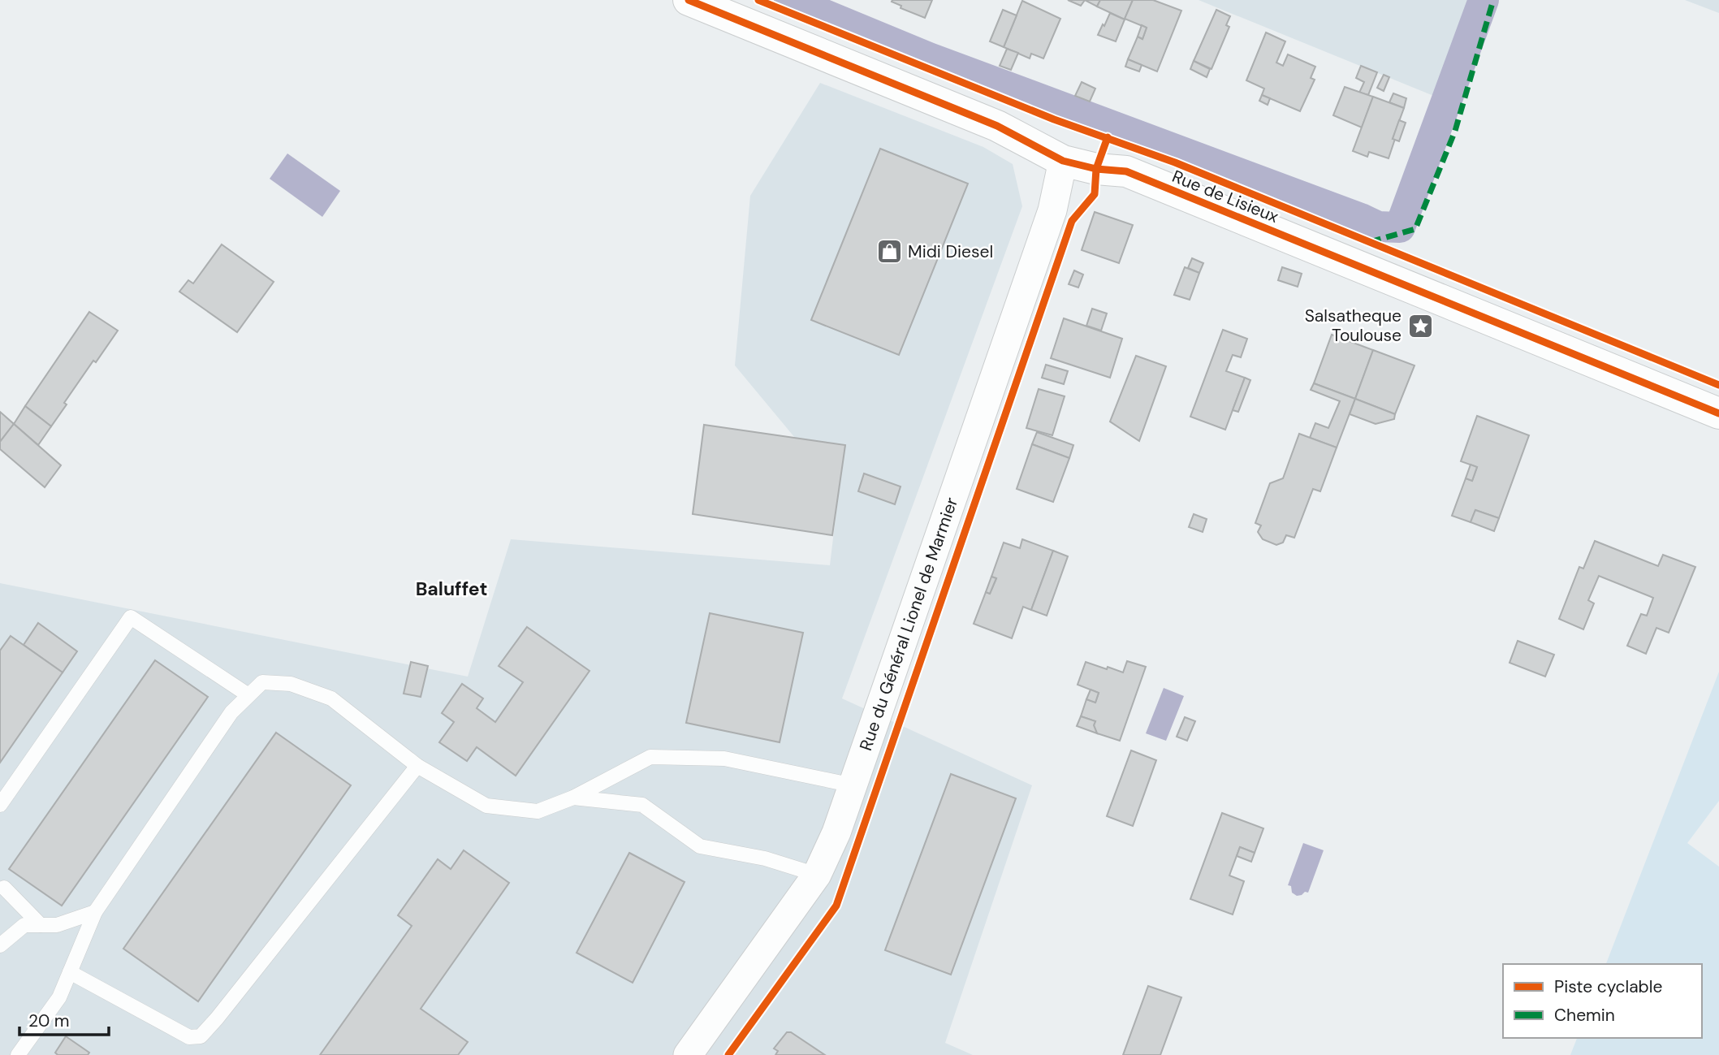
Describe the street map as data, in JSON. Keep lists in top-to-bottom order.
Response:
{
  "streets": {
    "street": ["Rue de Lisieux", "Rue du Général Lionel de Marmier"]
  },
  "crossings": [
    ["Rue de Lisieux", "Rue du Général Lionel de Marmier"]
  ],
  "districts": ["Baluffet"],
  "places": {
    "shop": ["Midi Diesel"],
    "place": ["Salsatheque Toulouse"]
  },
  "legend": ["Piste cyclable", "Chemin"],
  "scale_bar": "20 m"
}
